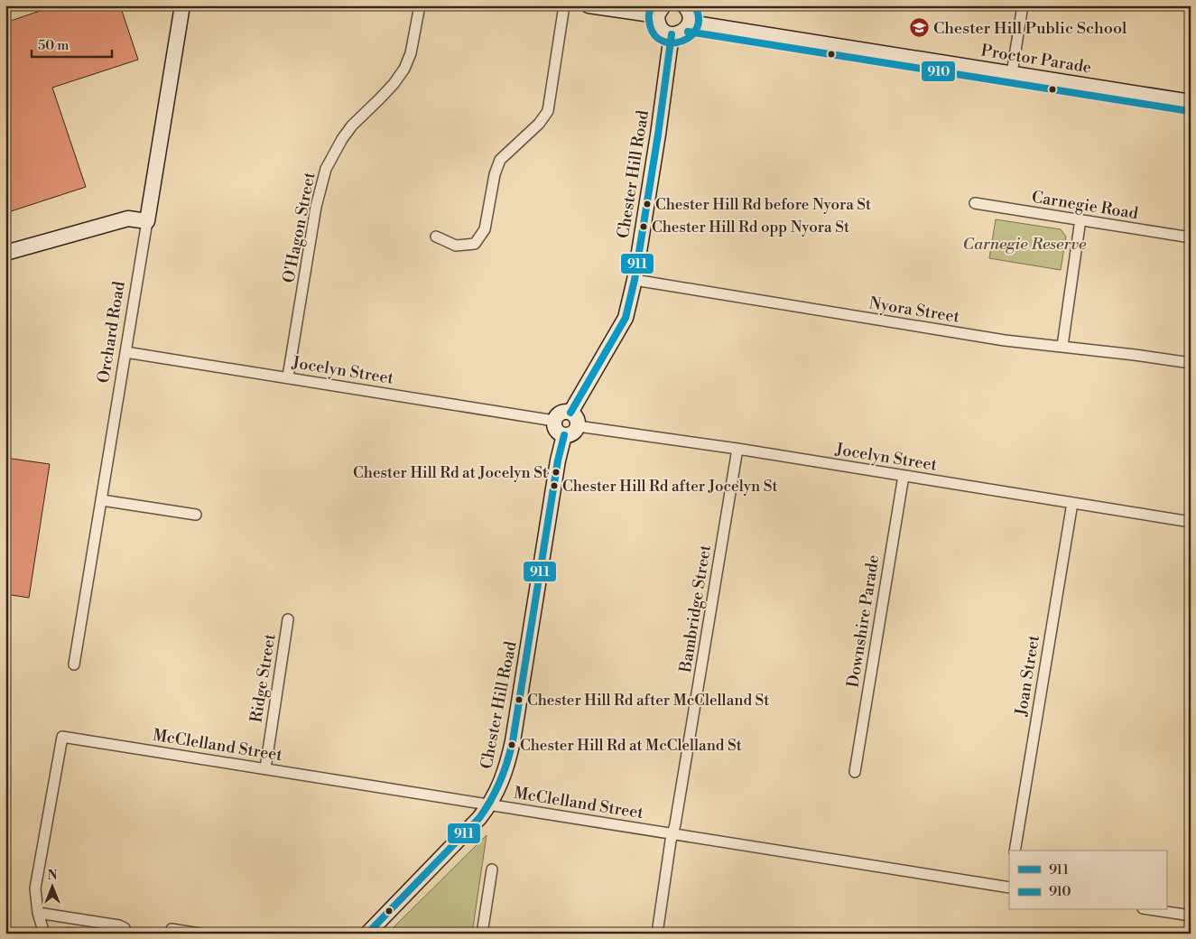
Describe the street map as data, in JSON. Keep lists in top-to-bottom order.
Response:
{
  "streets": {
    "street": [
      "Proctor Parade",
      "Chester Hill Road",
      "Carnegie Road",
      "O'Hagon Street",
      "Nyora Street",
      "Orchard Road",
      "Jocelyn Street",
      "Bambridge Street",
      "Downshire Parade",
      "Joan Street",
      "Ridge Street",
      "McClelland Street"
    ]
  },
  "crossings": [
    ["Chester Hill Road", "Nyora Street"],
    ["Chester Hill Road", "Jocelyn Street"],
    ["Chester Hill Road", "McClelland Street"],
    ["O'Hagon Street", "Jocelyn Street"],
    ["Orchard Road", "Jocelyn Street"],
    ["Jocelyn Street", "Bambridge Street"],
    ["Jocelyn Street", "Downshire Parade"],
    ["Jocelyn Street", "Joan Street"],
    ["Bambridge Street", "McClelland Street"],
    ["Ridge Street", "McClelland Street"]
  ],
  "parks": ["Carnegie Reserve"],
  "places": {
    "school or university": ["Chester Hill Public School"],
    "other": [
      "Chester Hill Rd before Nyora St",
      "Chester Hill Rd opp Nyora St",
      "Chester Hill Rd at Jocelyn St",
      "Chester Hill Rd after Jocelyn St",
      "Chester Hill Rd after McClelland St",
      "Chester Hill Rd at McClelland St"
    ]
  },
  "lines": ["transit line 910", "transit line 911"],
  "legend": ["911", "910"],
  "scale_bar": "50 m",
  "north": "top"
}
